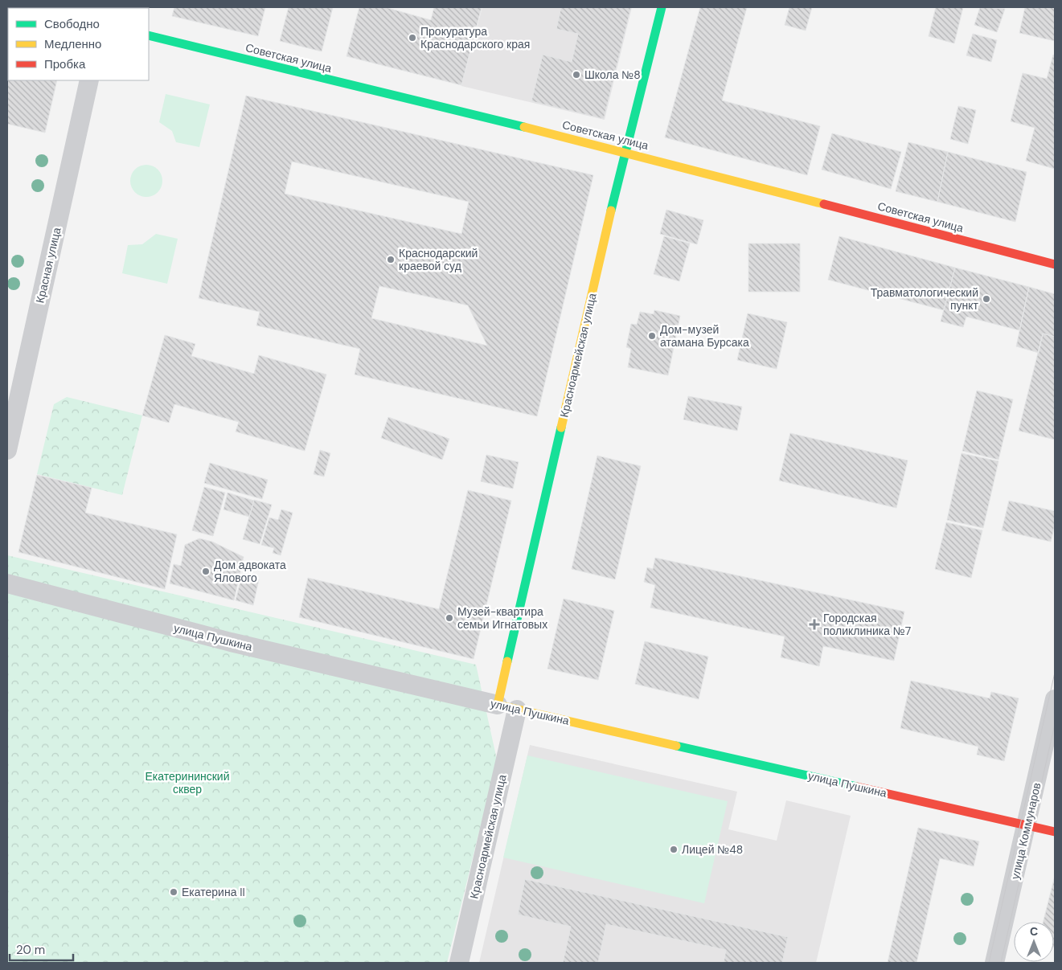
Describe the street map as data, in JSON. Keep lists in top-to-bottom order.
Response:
{
  "streets": {
    "street": [
      "Советская улица",
      "Красная улица",
      "Красноармейская улица",
      "улица Пушкина",
      "улица Коммунаров"
    ]
  },
  "crossings": [
    ["Советская улица", "Красноармейская улица"],
    ["Красноармейская улица", "улица Пушкина"],
    ["улица Пушкина", "улица Коммунаров"]
  ],
  "parks": ["Екатерининский сквер"],
  "places": {
    "other": [
      "Прокуратура Краснодарского края",
      "Школа №8",
      "Краснодарский краевой суд",
      "Травматологический пункт",
      "Дом-музей атамана Бурсака",
      "Дом адвоката Ялового",
      "Музей-квартира семьи Игнатовых",
      "Лицей №48",
      "Екатерина II"
    ],
    "health": ["Городская поликлиника №7"]
  },
  "legend": ["Свободно", "Медленно", "Пробка"],
  "scale_bar": "20 m",
  "north": "top"
}
